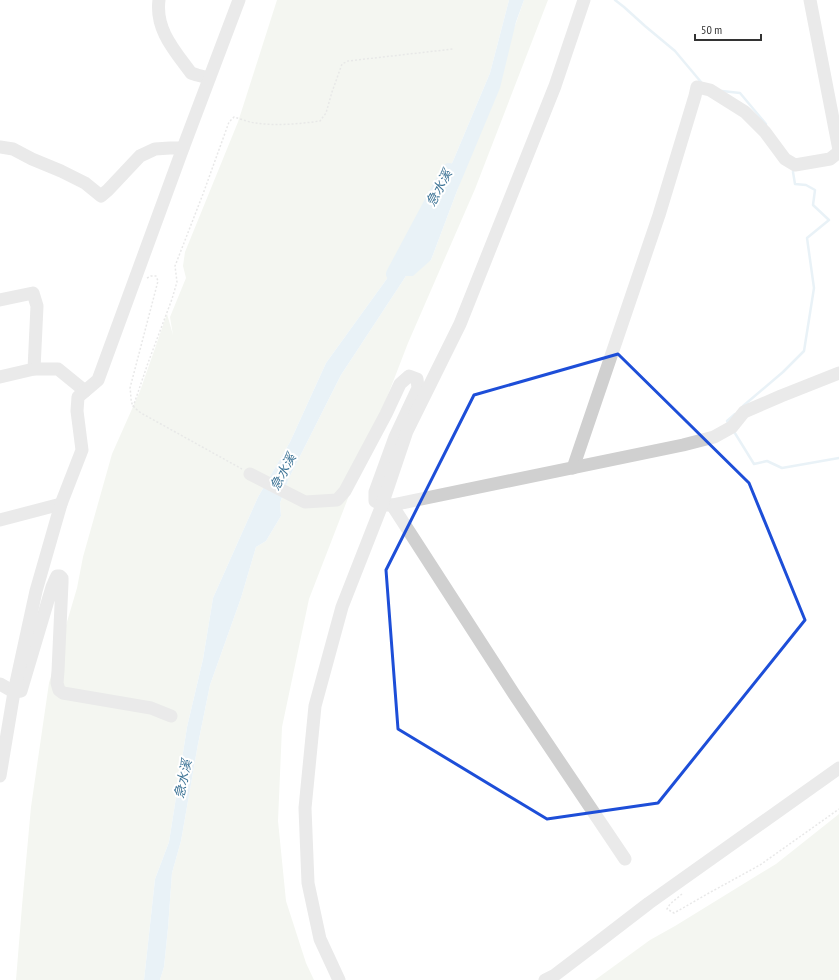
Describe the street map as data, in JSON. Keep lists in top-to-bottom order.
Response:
{
  "water": ["急水溪"],
  "scale_bar": "50 m"
}
